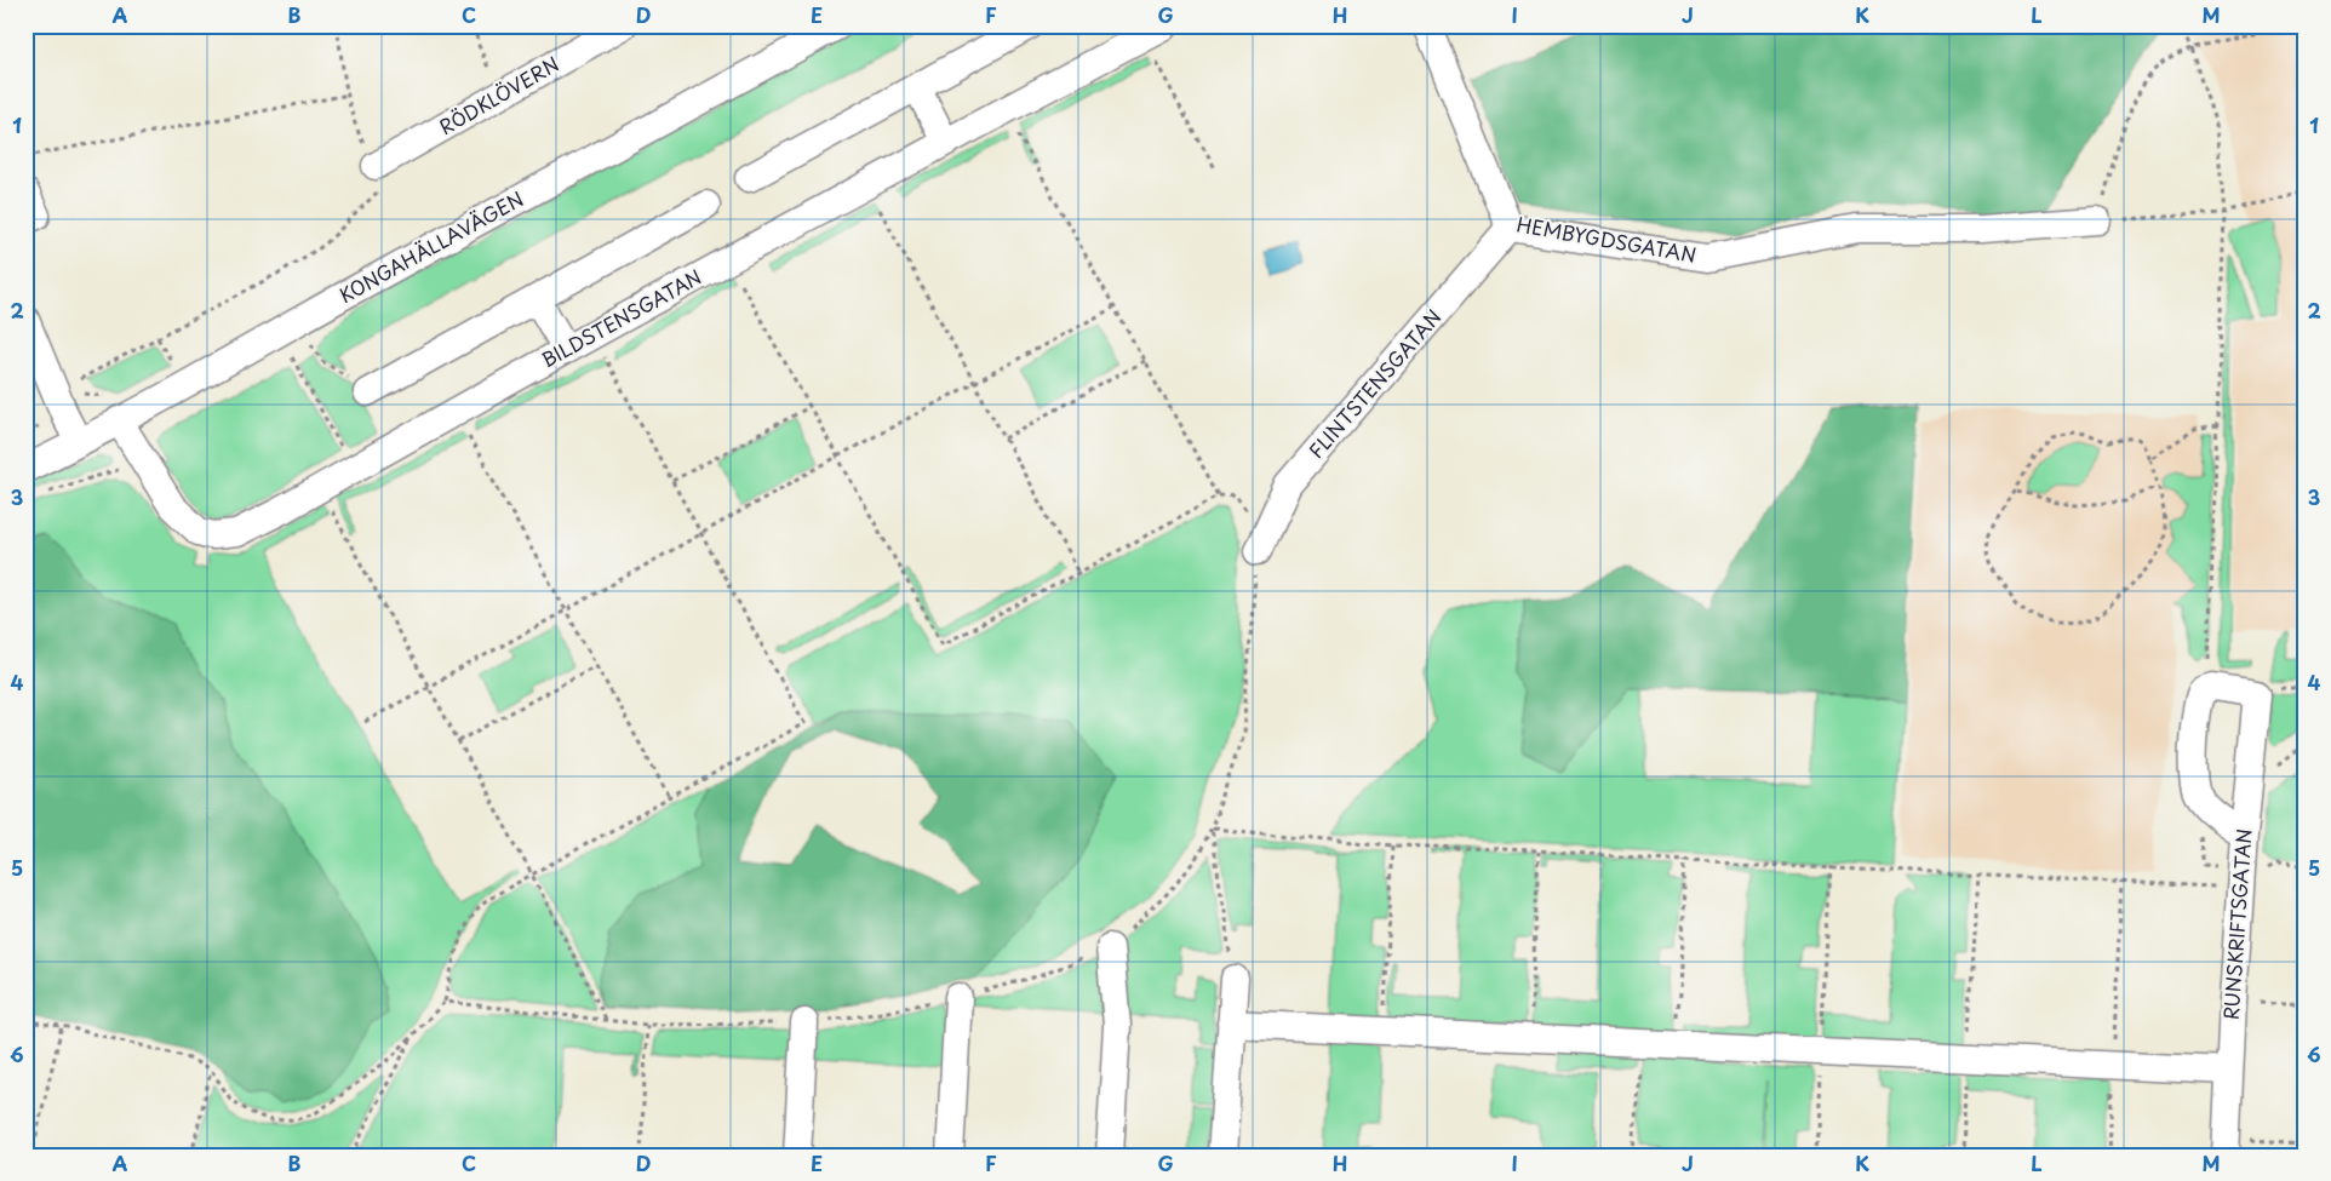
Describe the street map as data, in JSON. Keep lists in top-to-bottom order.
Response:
{
  "streets": {
    "street": [
      "RÖDKLÖVERN",
      "HEMBYGDSGATAN",
      "KONGAHÄLLAVÄGEN",
      "BILDSTENSGATAN",
      "FLINTSTENSGATAN",
      "RUNSKRIFTSGATAN"
    ]
  },
  "crossings": [
    ["HEMBYGDSGATAN", "FLINTSTENSGATAN"],
    ["KONGAHÄLLAVÄGEN", "BILDSTENSGATAN"]
  ],
  "grid": {
    "columns": [
      "A",
      "B",
      "C",
      "D",
      "E",
      "F",
      "G",
      "H",
      "I",
      "J",
      "K",
      "L",
      "M"
    ],
    "rows": [
      "1",
      "2",
      "3",
      "4",
      "5",
      "6"
    ]
  }
}
